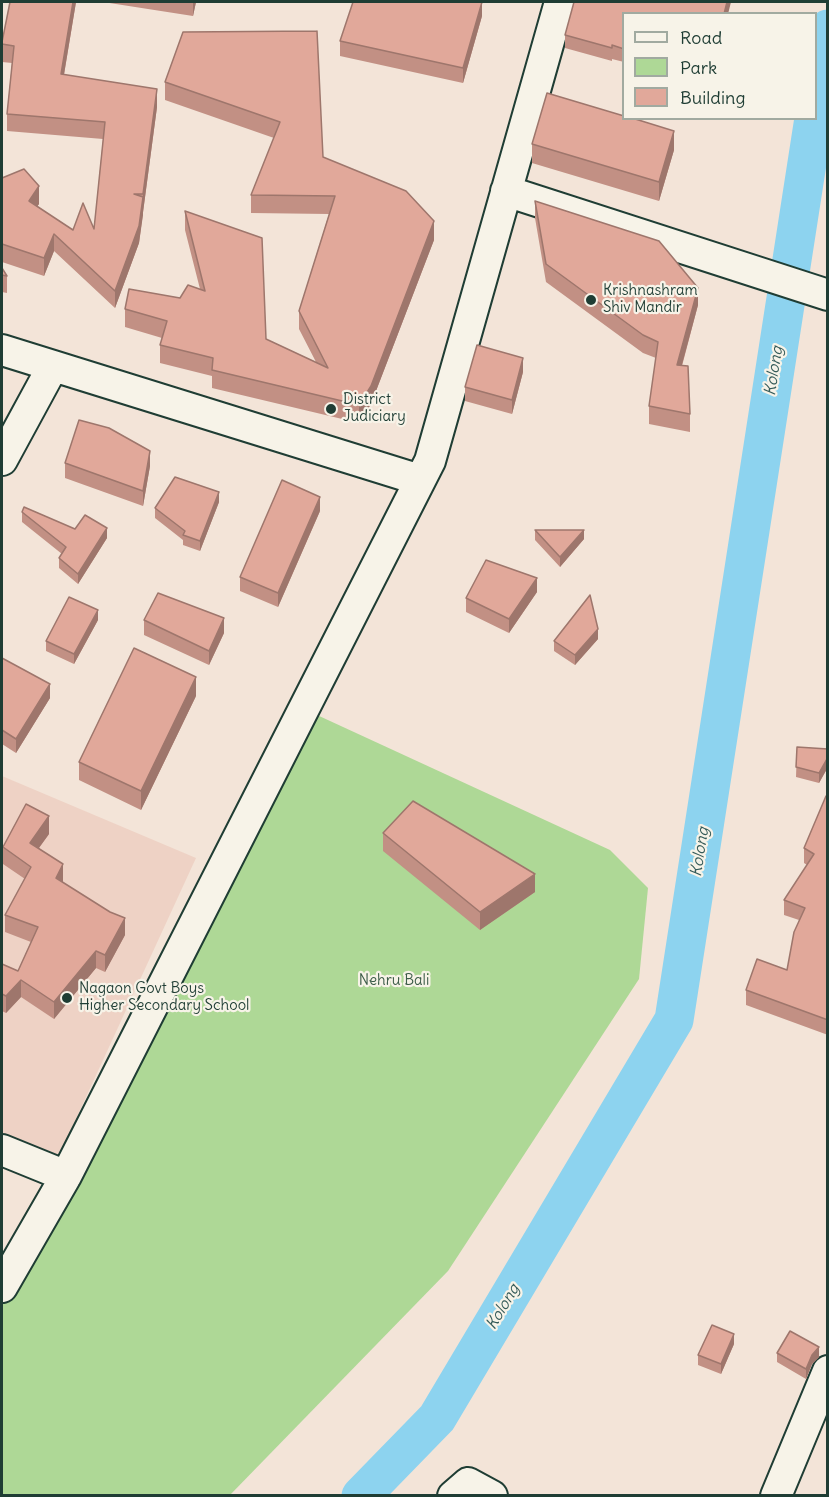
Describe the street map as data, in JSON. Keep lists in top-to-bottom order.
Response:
{
  "water": ["Kolong"],
  "parks": ["Nehru Bali"],
  "places": ["Krishnashram Shiv Mandir", "District Judiciary", "Nagaon Govt Boys Higher Secondary School"],
  "legend": ["Road", "Park", "Building"]
}
